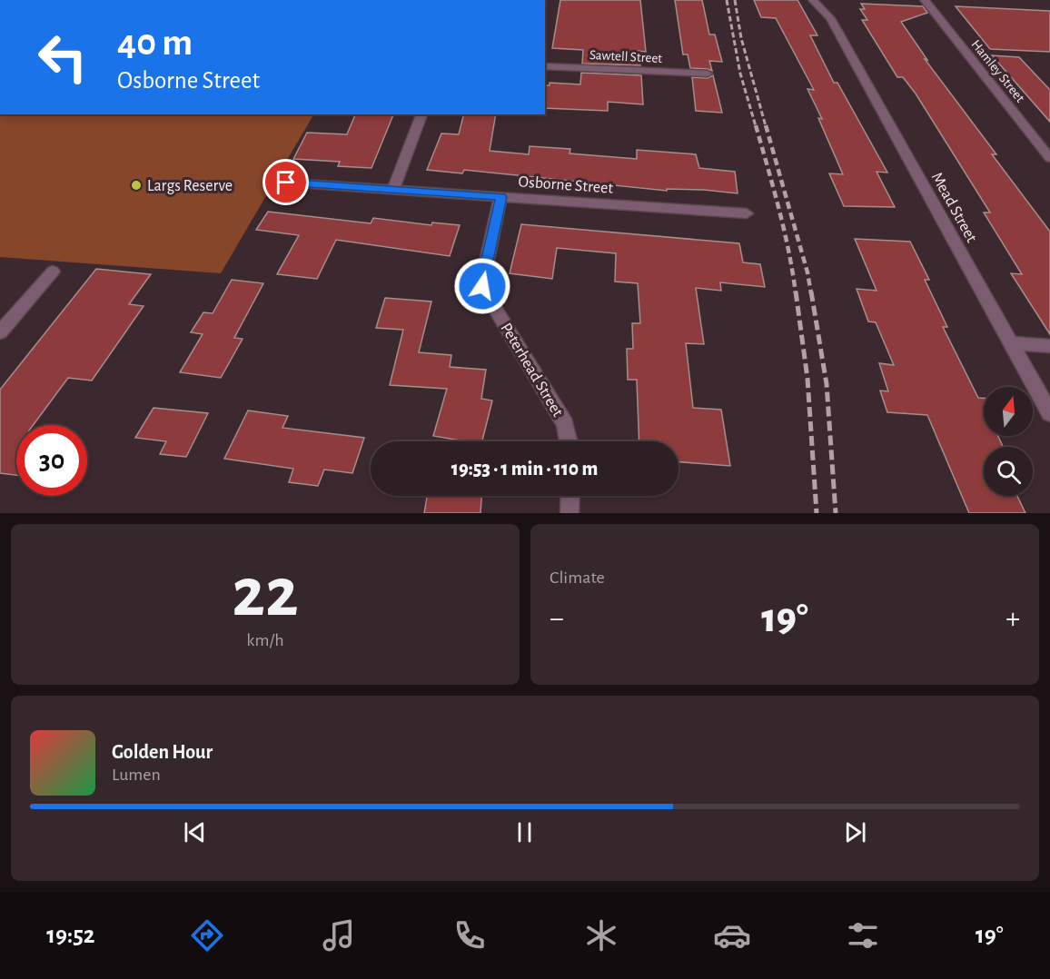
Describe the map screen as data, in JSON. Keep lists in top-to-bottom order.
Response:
{
  "streets": {
    "street": [
      "Sawtell Street",
      "Hamley Street",
      "Osborne Street",
      "Mead Street",
      "Peterhead Street"
    ]
  },
  "crossings": [
    ["Osborne Street", "Peterhead Street"]
  ],
  "places": ["Largs Reserve"],
  "north": "top",
  "page": {
    "turn": ["40 m", "Osborne Street"],
    "limit": "30",
    "trip": "19:53 · 1 min · 110 m",
    "tile": [
      ["22", "km/h"],
      "Climate"
    ],
    "heat": ["−", "19°", "+"],
    "song": ["Golden Hour", "Lumen"],
    "tabs": ["19:52", "19°"]
  }
}
